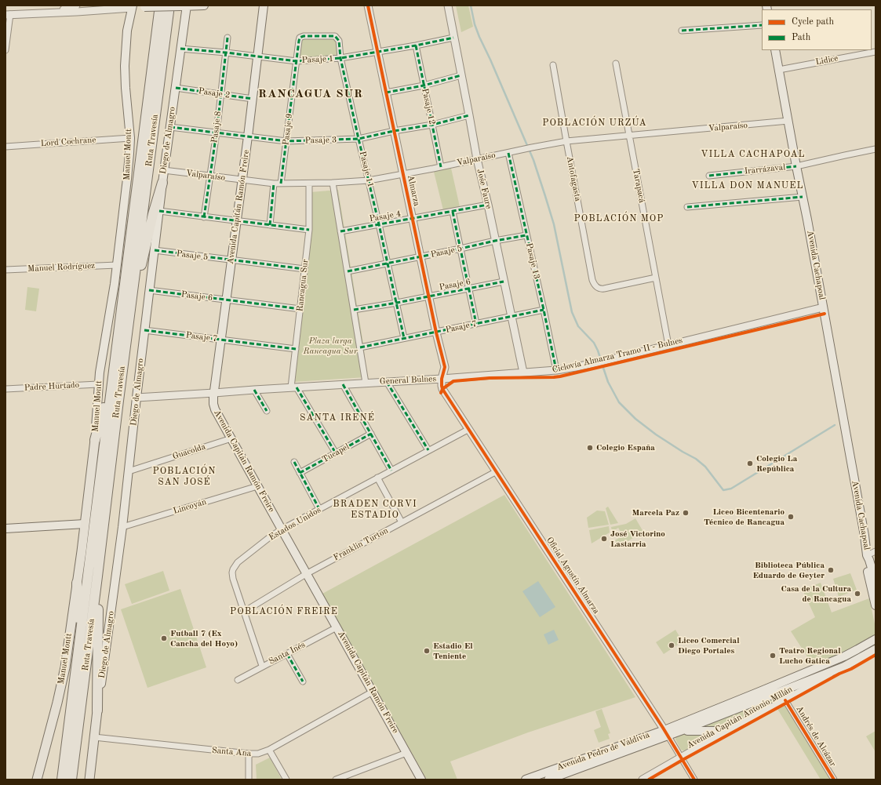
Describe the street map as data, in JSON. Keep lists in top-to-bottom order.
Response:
{
  "streets": {
    "highway": ["Ruta Travesía"],
    "main road": [
      "Diego de Almagro",
      "Manuel Montt",
      "Avenida Capitán Ramón Freire",
      "Avenida Cachapoal",
      "Avenida Capitán Antonio Millán",
      "Avenida Pedro de Valdivia"
    ],
    "street": [
      "Pasaje 1",
      "Lidice",
      "Pasaje 2",
      "Pasaje 12",
      "Pasaje 8",
      "Valparaíso",
      "Pasaje 9",
      "Pasaje 3",
      "Lord Cochrane",
      "Pasaje 11",
      "Irarrázaval",
      "Antofagasta",
      "Tarapacá",
      "Jośe Faure",
      "Almarza",
      "Pasaje 4",
      "Pasaje 5",
      "Pasaje 13",
      "Manuel Rodríguez",
      "Pasaje 6",
      "Rancagua Sur",
      "Pasaje 7",
      "General Bulnes",
      "Padre Hurtado",
      "Guacolda",
      "Tucapel",
      "Lincoyán",
      "Estados Unidos",
      "Franklin Turton",
      "Oficial Agustín Almarza",
      "Santa Inés",
      "Andrés de Alcázar",
      "Santa Ana"
    ],
    "cycle path": ["Ciclovía Almarza Tramo II - Bulnes"]
  },
  "crossings": [
    ["Pasaje 1", "Pasaje 12"],
    ["Pasaje 1", "Pasaje 8"],
    ["Pasaje 1", "Pasaje 9"],
    ["Pasaje 1", "Diego de Almagro"],
    ["Pasaje 1", "Pasaje 11"],
    ["Pasaje 1", "Jośe Faure"],
    ["Pasaje 1", "Almarza"],
    ["Pasaje 1", "Avenida Capitán Ramón Freire"],
    ["Lidice", "Avenida Cachapoal"],
    ["Pasaje 2", "Pasaje 8"],
    ["Pasaje 2", "Diego de Almagro"],
    ["Pasaje 2", "Avenida Capitán Ramón Freire"],
    ["Pasaje 12", "Valparaíso"],
    ["Pasaje 12", "Pasaje 3"],
    ["Pasaje 8", "Valparaíso"],
    ["Pasaje 8", "Pasaje 3"],
    ["Valparaíso", "Pasaje 9"],
    ["Valparaíso", "Diego de Almagro"],
    ["Valparaíso", "Pasaje 11"],
    ["Valparaíso", "Antofagasta"],
    ["Valparaíso", "Tarapacá"],
    ["Valparaíso", "Jośe Faure"],
    ["Valparaíso", "Almarza"],
    ["Valparaíso", "Avenida Capitán Ramón Freire"],
    ["Valparaíso", "Pasaje 13"],
    ["Valparaíso", "Avenida Cachapoal"],
    ["Valparaíso", "Rancagua Sur"],
    ["Pasaje 9", "Pasaje 3"],
    ["Pasaje 9", "Pasaje 11"],
    ["Diego de Almagro", "Pasaje 3"],
    ["Diego de Almagro", "Pasaje 5"],
    ["Diego de Almagro", "Pasaje 6"],
    ["Diego de Almagro", "Pasaje 7"],
    ["Diego de Almagro", "General Bulnes"],
    ["Diego de Almagro", "Guacolda"],
    ["Diego de Almagro", "Lincoyán"],
    ["Diego de Almagro", "Santa Ana"],
    ["Pasaje 3", "Pasaje 11"],
    ["Pasaje 3", "Jośe Faure"],
    ["Pasaje 3", "Almarza"],
    ["Pasaje 3", "Avenida Capitán Ramón Freire"],
    ["Lord Cochrane", "Manuel Montt"],
    ["Manuel Montt", "Manuel Rodríguez"],
    ["Manuel Montt", "Padre Hurtado"],
    ["Pasaje 11", "Pasaje 4"],
    ["Pasaje 11", "Pasaje 5"],
    ["Pasaje 11", "Pasaje 6"],
    ["Pasaje 11", "Pasaje 7"],
    ["Irarrázaval", "Avenida Cachapoal"],
    ["Antofagasta", "Tarapacá"],
    ["Tarapacá", "General Bulnes"],
    ["Jośe Faure", "Pasaje 4"],
    ["Jośe Faure", "Pasaje 5"],
    ["Jośe Faure", "Pasaje 6"],
    ["Jośe Faure", "Pasaje 7"],
    ["Jośe Faure", "General Bulnes"],
    ["Almarza", "Pasaje 4"],
    ["Almarza", "Pasaje 5"],
    ["Almarza", "Pasaje 6"],
    ["Almarza", "Pasaje 7"],
    ["Almarza", "General Bulnes"],
    ["Almarza", "Oficial Agustín Almarza"],
    ["Avenida Capitán Ramón Freire", "Pasaje 5"],
    ["Avenida Capitán Ramón Freire", "Pasaje 6"],
    ["Avenida Capitán Ramón Freire", "Pasaje 7"],
    ["Avenida Capitán Ramón Freire", "General Bulnes"],
    ["Avenida Capitán Ramón Freire", "Guacolda"],
    ["Avenida Capitán Ramón Freire", "Lincoyán"],
    ["Avenida Capitán Ramón Freire", "Estados Unidos"],
    ["Avenida Capitán Ramón Freire", "Franklin Turton"],
    ["Avenida Capitán Ramón Freire", "Santa Inés"],
    ["Avenida Capitán Ramón Freire", "Santa Ana"],
    ["Pasaje 5", "Pasaje 13"],
    ["Pasaje 5", "Rancagua Sur"],
    ["Pasaje 13", "Pasaje 7"],
    ["Pasaje 13", "General Bulnes"],
    ["Avenida Cachapoal", "General Bulnes"],
    ["Pasaje 6", "Rancagua Sur"],
    ["Rancagua Sur", "Pasaje 7"],
    ["Rancagua Sur", "General Bulnes"],
    ["General Bulnes", "Oficial Agustín Almarza"],
    ["Estados Unidos", "Franklin Turton"],
    ["Estados Unidos", "Oficial Agustín Almarza"],
    ["Estados Unidos", "Santa Inés"],
    ["Franklin Turton", "Oficial Agustín Almarza"],
    ["Oficial Agustín Almarza", "Avenida Capitán Antonio Millán"],
    ["Oficial Agustín Almarza", "Avenida Pedro de Valdivia"],
    ["Avenida Capitán Antonio Millán", "Andrés de Alcázar"],
    ["Avenida Capitán Antonio Millán", "Avenida Pedro de Valdivia"]
  ],
  "districts": [
    "RANCAGUA SUR",
    "POBLACIÓN URZÚA",
    "VILLA CACHAPOAL",
    "VILLA DON MANUEL",
    "POBLACIÓN MOP",
    "SANTA IRENÉ",
    "POBLACIÓN SAN JOSÉ",
    "BRADEN CORVI ESTADIO",
    "POBLACIÓN FREIRE"
  ],
  "parks": ["Plaza larga Rancagua Sur"],
  "places": [
    "Colegio España",
    "Colegio La República",
    "Marcela Paz",
    "Liceo Bicentenario Técnico de Rancagua",
    "José Victorino Lastarria",
    "Biblioteca Pública Eduardo de Geyter",
    "Casa de la Cultura de Rancagua",
    "Futball 7 (Ex Cancha del Hoyo)",
    "Liceo Comercial Diego Portales",
    "Estadio El Teniente",
    "Teatro Regional Lucho Gatica"
  ],
  "legend": ["Cycle path", "Path"]
}
